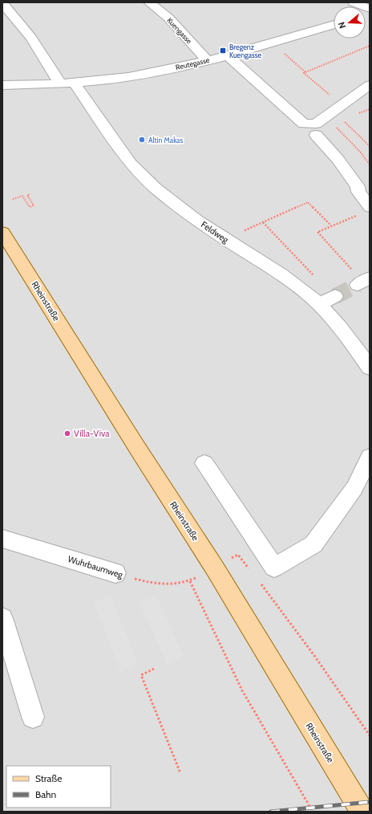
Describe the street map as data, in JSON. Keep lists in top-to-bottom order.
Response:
{
  "streets": {
    "main road": ["Rheinstraße"],
    "street": [
      "Kuengasse",
      "Reutegasse",
      "Feldweg",
      "Wuhrbaumweg"
    ]
  },
  "crossings": [
    ["Kuengasse", "Reutegasse"],
    ["Reutegasse", "Feldweg"]
  ],
  "places": {
    "transit": ["Bregenz Kuengasse"],
    "other": ["Altin Makas", "Villa-Viva"]
  },
  "legend": ["Straße", "Bahn"],
  "north": "left"
}
